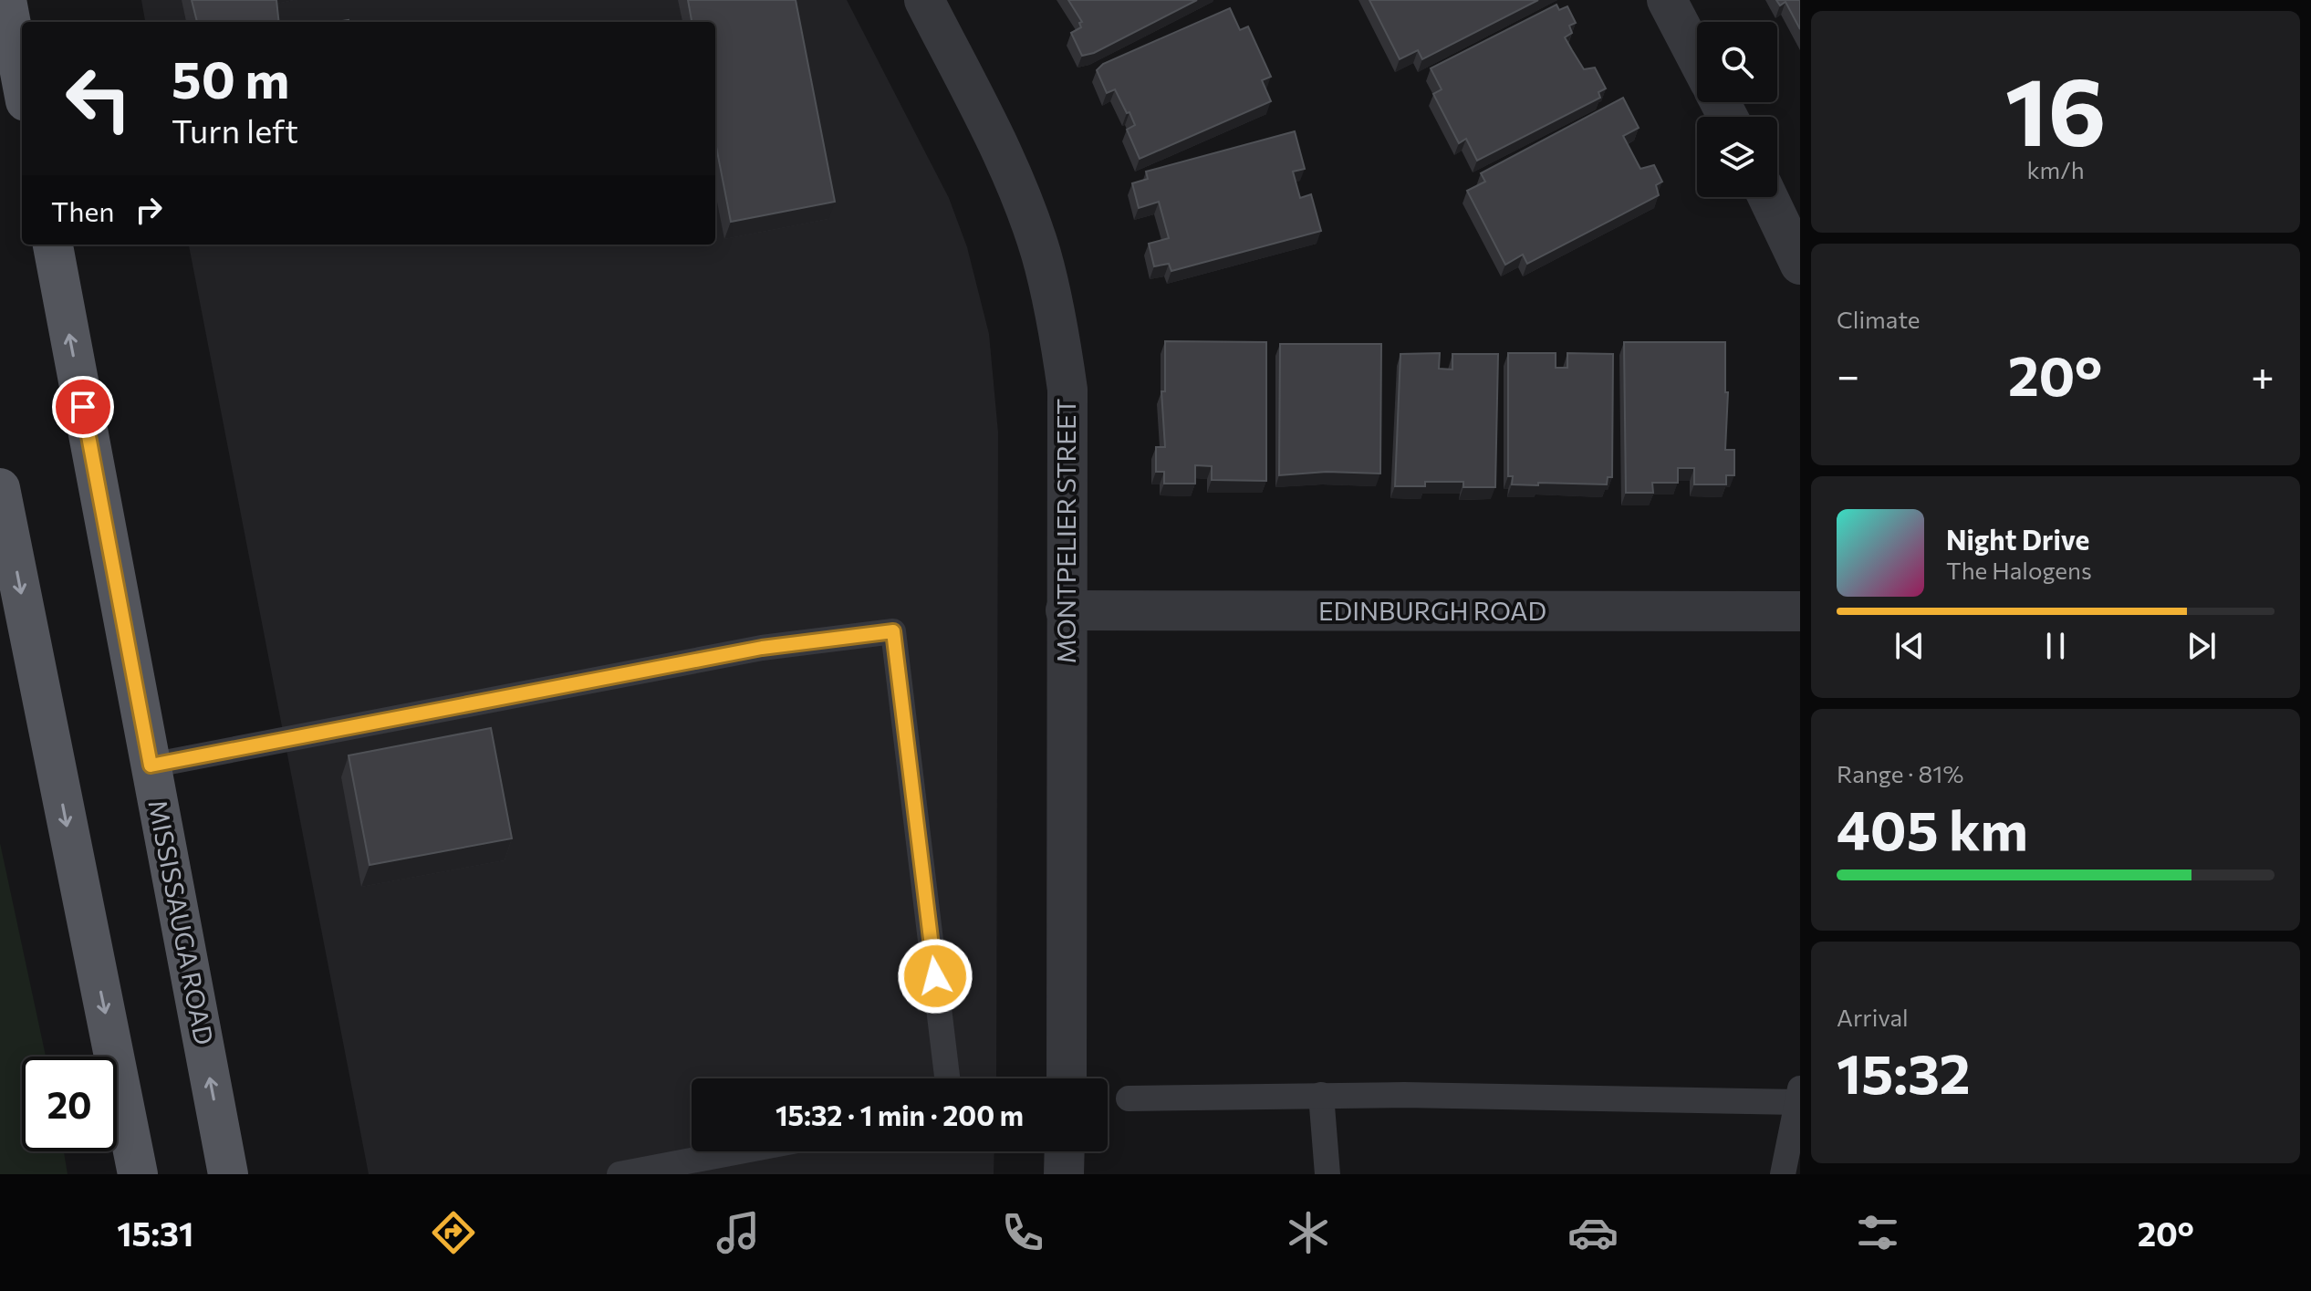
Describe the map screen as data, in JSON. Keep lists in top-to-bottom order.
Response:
{
  "streets": {
    "main road": ["MISSISSAUGA ROAD"],
    "street": ["MONTPELIER STREET", "EDINBURGH ROAD"]
  },
  "crossings": [
    ["MONTPELIER STREET", "EDINBURGH ROAD"]
  ],
  "page": {
    "tile": [
      ["16", "km/h"],
      "Climate",
      ["Range · 81%", "405 km"],
      ["Arrival", "15:32"]
    ],
    "turn": ["50 m", "Turn left"],
    "then": "Then",
    "heat": ["−", "20°", "+"],
    "song": ["Night Drive", "The Halogens"],
    "limit": "20",
    "trip": "15:32 · 1 min · 200 m",
    "tabs": ["15:31", "20°"]
  }
}
